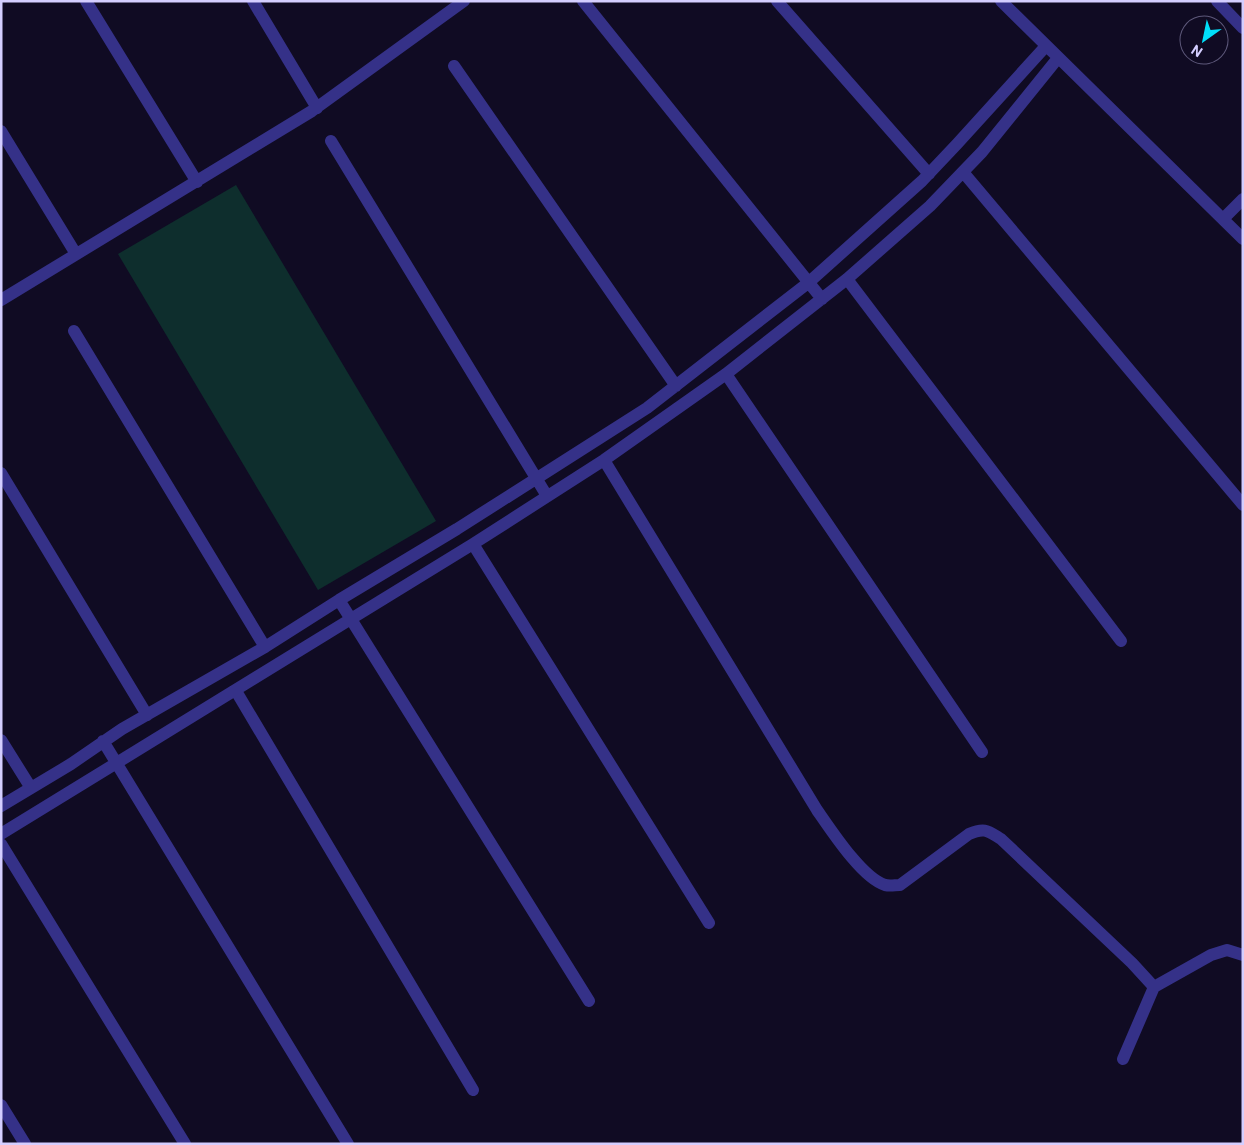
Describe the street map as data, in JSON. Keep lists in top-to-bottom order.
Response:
{
  "north": "bottom left"
}
